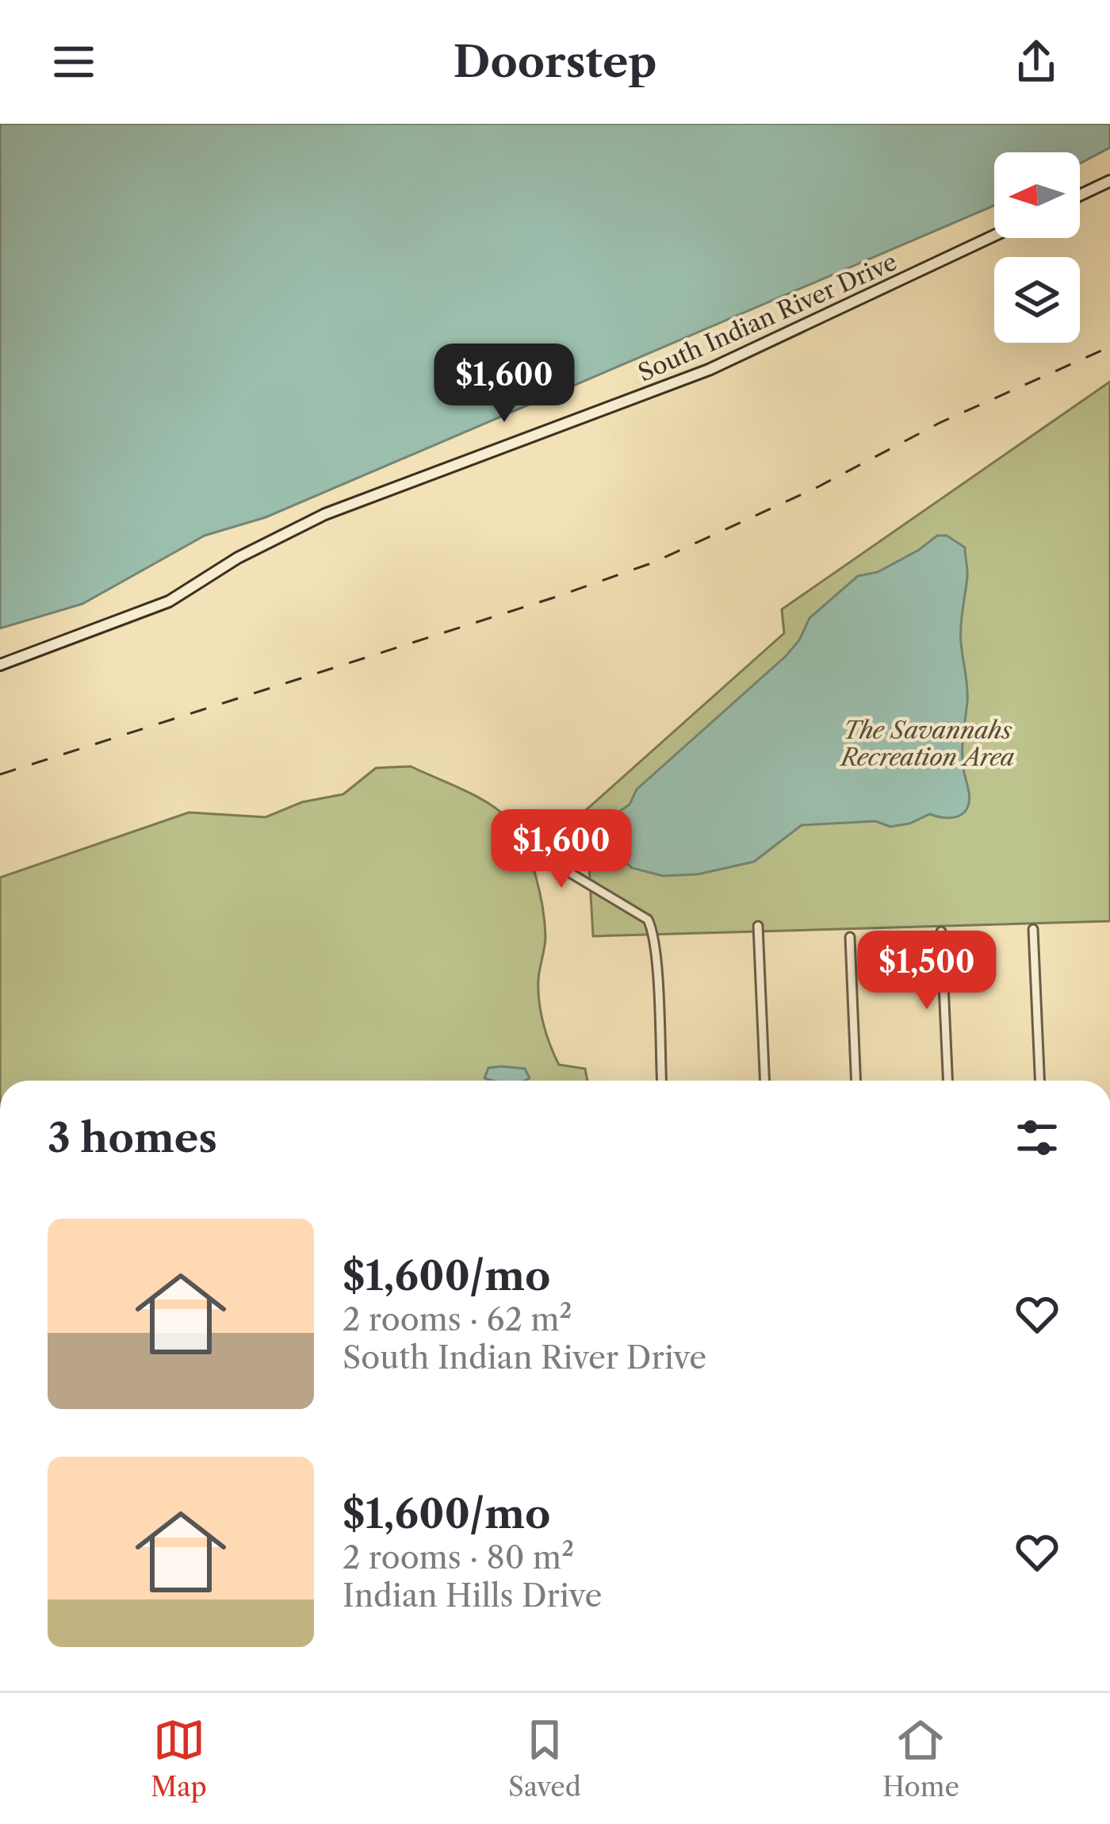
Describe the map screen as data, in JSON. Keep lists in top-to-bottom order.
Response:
{
  "streets": {
    "main road": ["South Indian River Drive"]
  },
  "parks": ["The Savannahs Recreation Area"],
  "north": "left",
  "page": {
    "header": "Doorstep",
    "price": ["$1,600", "$1,600", "$1,500"],
    "heading": "3 homes",
    "list": [
      {
        "name": "$1,600/mo",
        "note": "2 rooms · 62 m² · South Indian River Drive"
      },
      {
        "name": "$1,600/mo",
        "note": "2 rooms · 80 m² · Indian Hills Drive"
      }
    ],
    "tabs": ["Map", "Saved", "Home"]
  }
}
